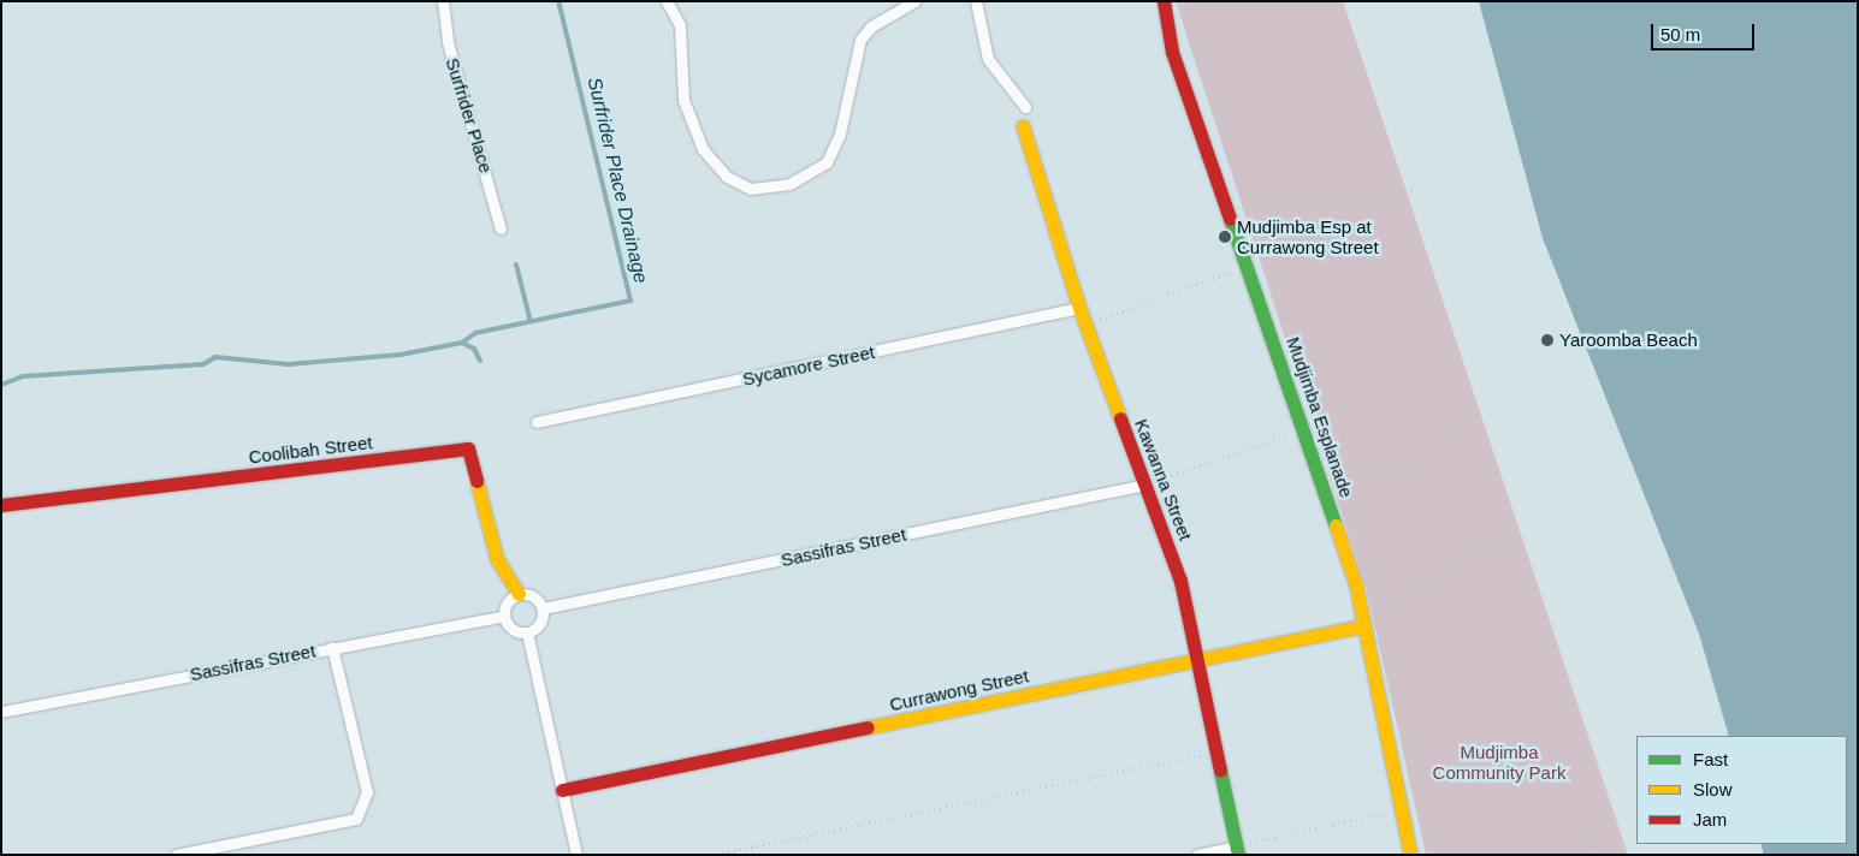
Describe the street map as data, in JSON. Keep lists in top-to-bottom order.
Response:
{
  "streets": {
    "street": [
      "Surfrider Place",
      "Sycamore Street",
      "Mudjimba Esplanade",
      "Coolibah Street",
      "Kawanna Street",
      "Sassifras Street",
      "Currawong Street"
    ]
  },
  "crossings": [
    ["Sycamore Street", "Kawanna Street"],
    ["Mudjimba Esplanade", "Currawong Street"],
    ["Coolibah Street", "Sassifras Street"],
    ["Kawanna Street", "Sassifras Street"],
    ["Kawanna Street", "Currawong Street"]
  ],
  "water": ["Surfrider Place Drainage"],
  "parks": ["Mudjimba Community Park"],
  "places": ["Mudjimba Esp at Currawong Street", "Yaroomba Beach"],
  "legend": ["Fast", "Slow", "Jam"],
  "scale_bar": "50 m"
}
